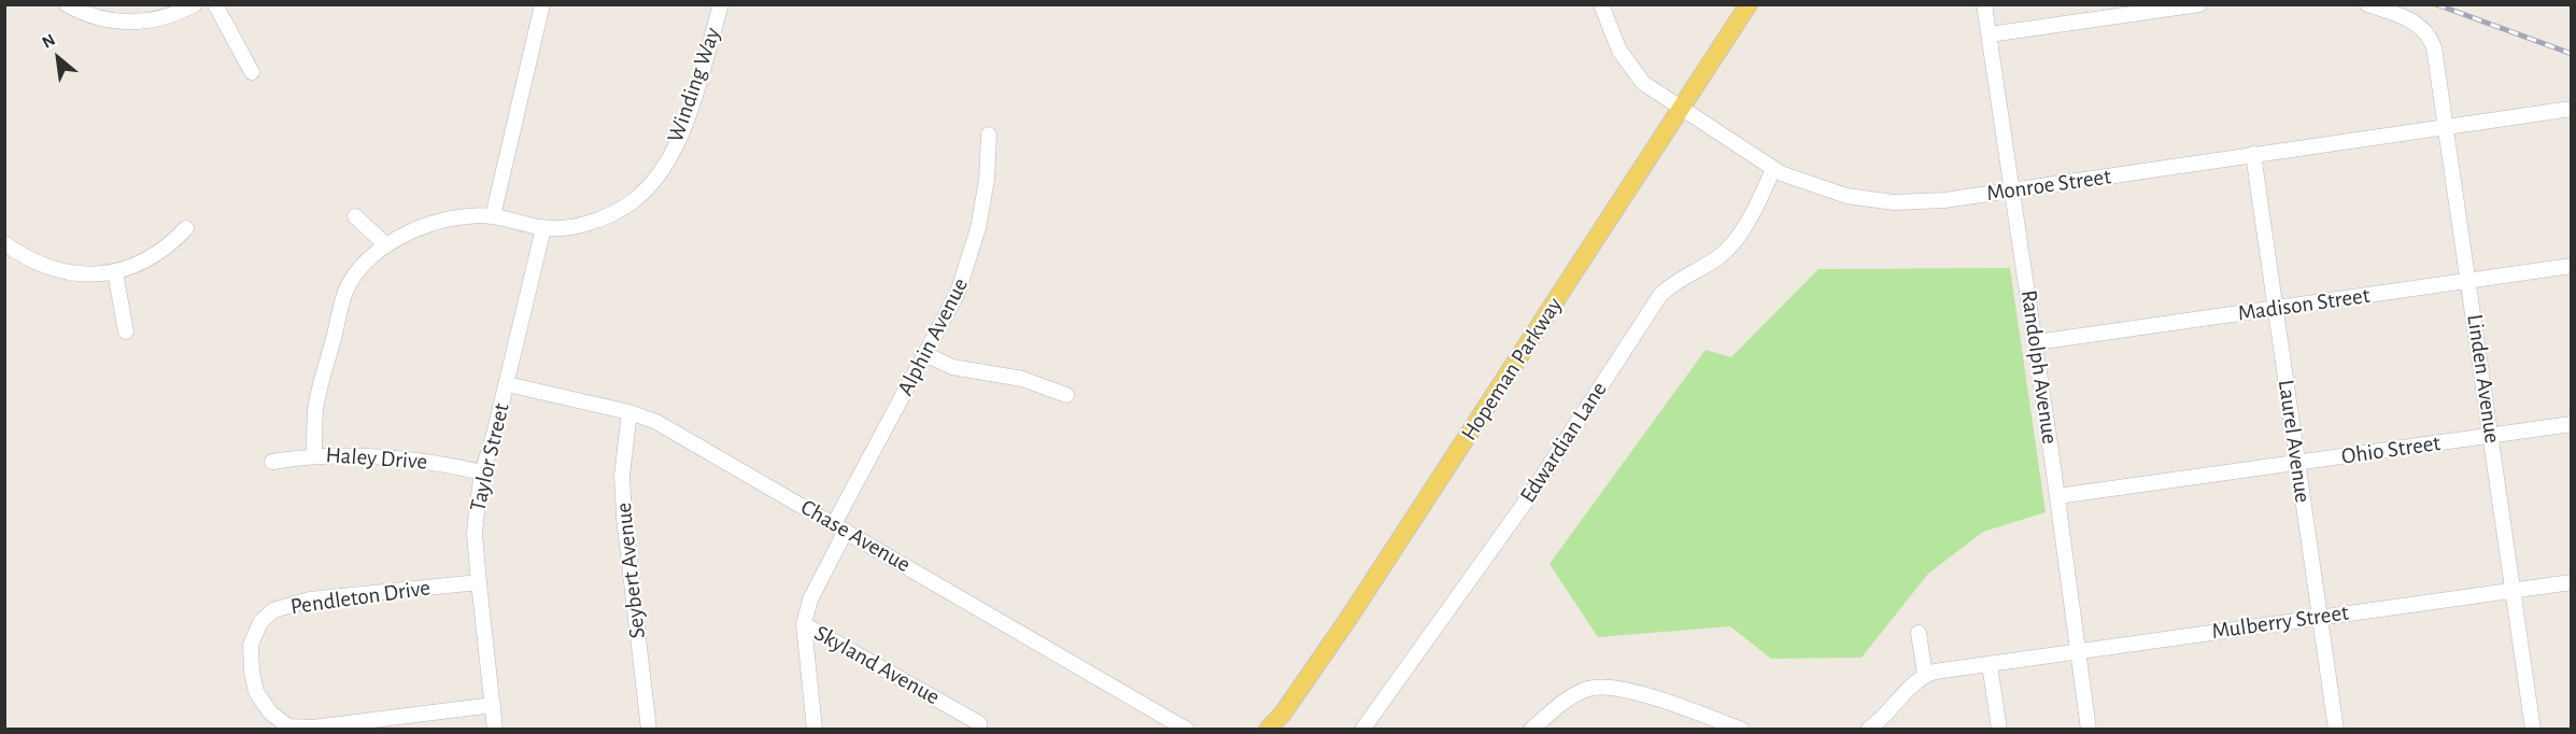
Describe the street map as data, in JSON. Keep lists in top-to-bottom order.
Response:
{
  "streets": {
    "main road": ["Hopeman Parkway"],
    "street": [
      "Winding Way",
      "Monroe Street",
      "Madison Street",
      "Alphin Avenue",
      "Randolph Avenue",
      "Linden Avenue",
      "Laurel Avenue",
      "Edwardian Lane",
      "Ohio Street",
      "Taylor Street",
      "Haley Drive",
      "Chase Avenue",
      "Seybert Avenue",
      "Pendleton Drive",
      "Mulberry Street",
      "Skyland Avenue"
    ]
  },
  "crossings": [
    ["Winding Way", "Taylor Street"],
    ["Winding Way", "Haley Drive"],
    ["Monroe Street", "Randolph Avenue"],
    ["Monroe Street", "Hopeman Parkway"],
    ["Monroe Street", "Linden Avenue"],
    ["Monroe Street", "Laurel Avenue"],
    ["Monroe Street", "Edwardian Lane"],
    ["Madison Street", "Randolph Avenue"],
    ["Madison Street", "Linden Avenue"],
    ["Madison Street", "Laurel Avenue"],
    ["Alphin Avenue", "Chase Avenue"],
    ["Alphin Avenue", "Skyland Avenue"],
    ["Randolph Avenue", "Ohio Street"],
    ["Randolph Avenue", "Mulberry Street"],
    ["Linden Avenue", "Ohio Street"],
    ["Linden Avenue", "Mulberry Street"],
    ["Laurel Avenue", "Ohio Street"],
    ["Laurel Avenue", "Mulberry Street"],
    ["Taylor Street", "Haley Drive"],
    ["Taylor Street", "Chase Avenue"],
    ["Taylor Street", "Pendleton Drive"],
    ["Chase Avenue", "Seybert Avenue"]
  ],
  "north": "top left"
}
